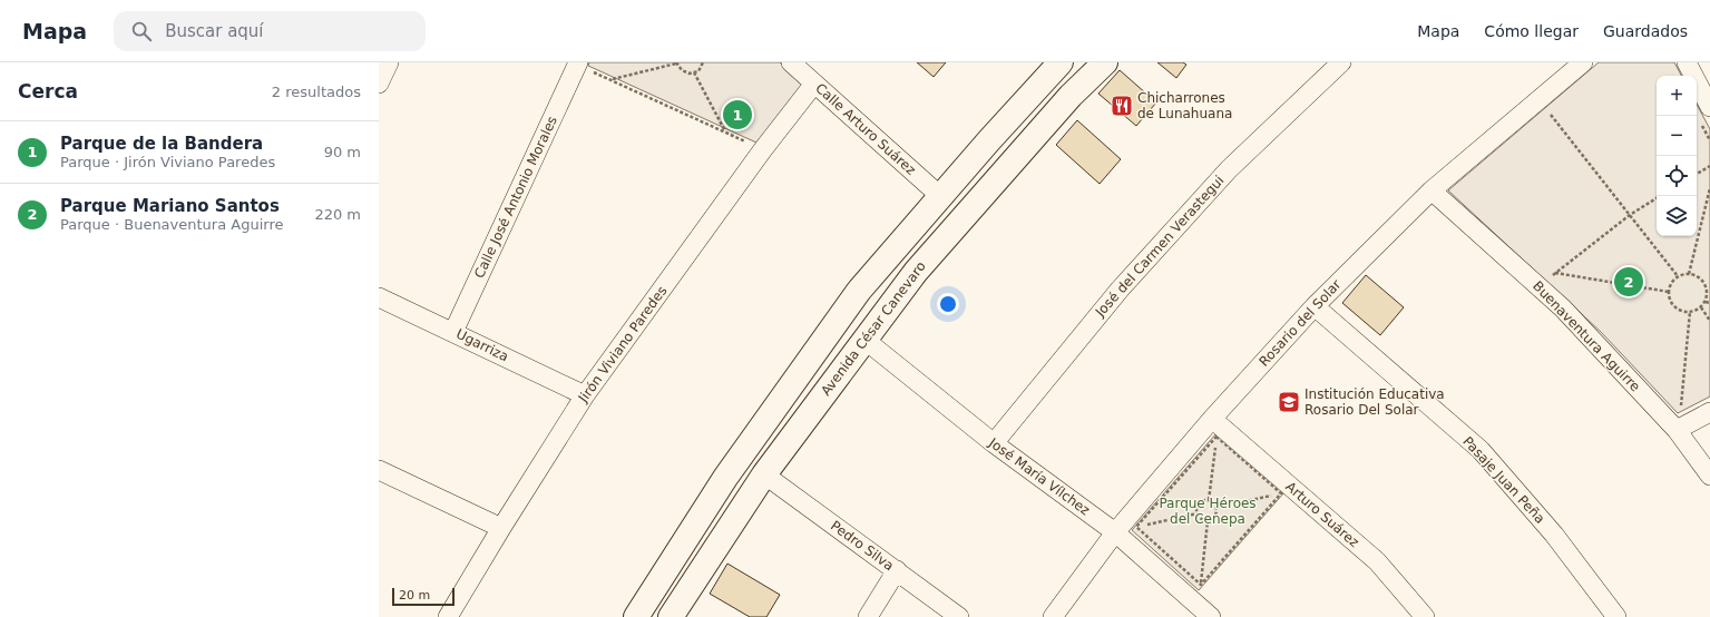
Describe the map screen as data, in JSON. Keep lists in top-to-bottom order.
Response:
{
  "streets": {
    "main road": ["Avenida César Canevaro"],
    "street": [
      "Calle Arturo Suárez",
      "Calle José Antonio Morales",
      "José del Carmen Verastegui",
      "Rosario del Solar",
      "Buenaventura Aguirre",
      "Jirón Viviano Paredes",
      "Ugarriza",
      "José María Vílchez",
      "Pasaje Juan Peña",
      "Arturo Suárez",
      "Pedro Silva"
    ]
  },
  "crossings": [
    ["Calle Arturo Suárez", "Jirón Viviano Paredes"],
    ["Calle José Antonio Morales", "Ugarriza"],
    ["José del Carmen Verastegui", "José María Vílchez"],
    ["Rosario del Solar", "Buenaventura Aguirre"],
    ["Rosario del Solar", "José María Vílchez"],
    ["Rosario del Solar", "Pasaje Juan Peña"],
    ["Rosario del Solar", "Arturo Suárez"],
    ["Avenida César Canevaro", "José María Vílchez"],
    ["Avenida César Canevaro", "Pedro Silva"],
    ["Jirón Viviano Paredes", "Ugarriza"]
  ],
  "parks": ["Parque Héroes del Cenepa"],
  "places": {
    "restaurant": ["Chicharrones de Lunahuana"],
    "school or university": ["Institución Educativa Rosario Del Solar"]
  },
  "scale_bar": "20 m",
  "page": {
    "header": "Mapa",
    "search": "Buscar aquí",
    "nav": ["Mapa", "Cómo llegar", "Guardados"],
    "heading": ["Cerca", "2 resultados"],
    "map_buttons": ["+", "−"],
    "pins": ["1", "2"],
    "list": [
      {
        "mark": "1",
        "name": "Parque de la Bandera",
        "note": "Parque · Jirón Viviano Paredes",
        "value": "90 m"
      },
      {
        "mark": "2",
        "name": "Parque Mariano Santos",
        "note": "Parque · Buenaventura Aguirre",
        "value": "220 m"
      }
    ],
    "scale": "20 m"
  }
}
